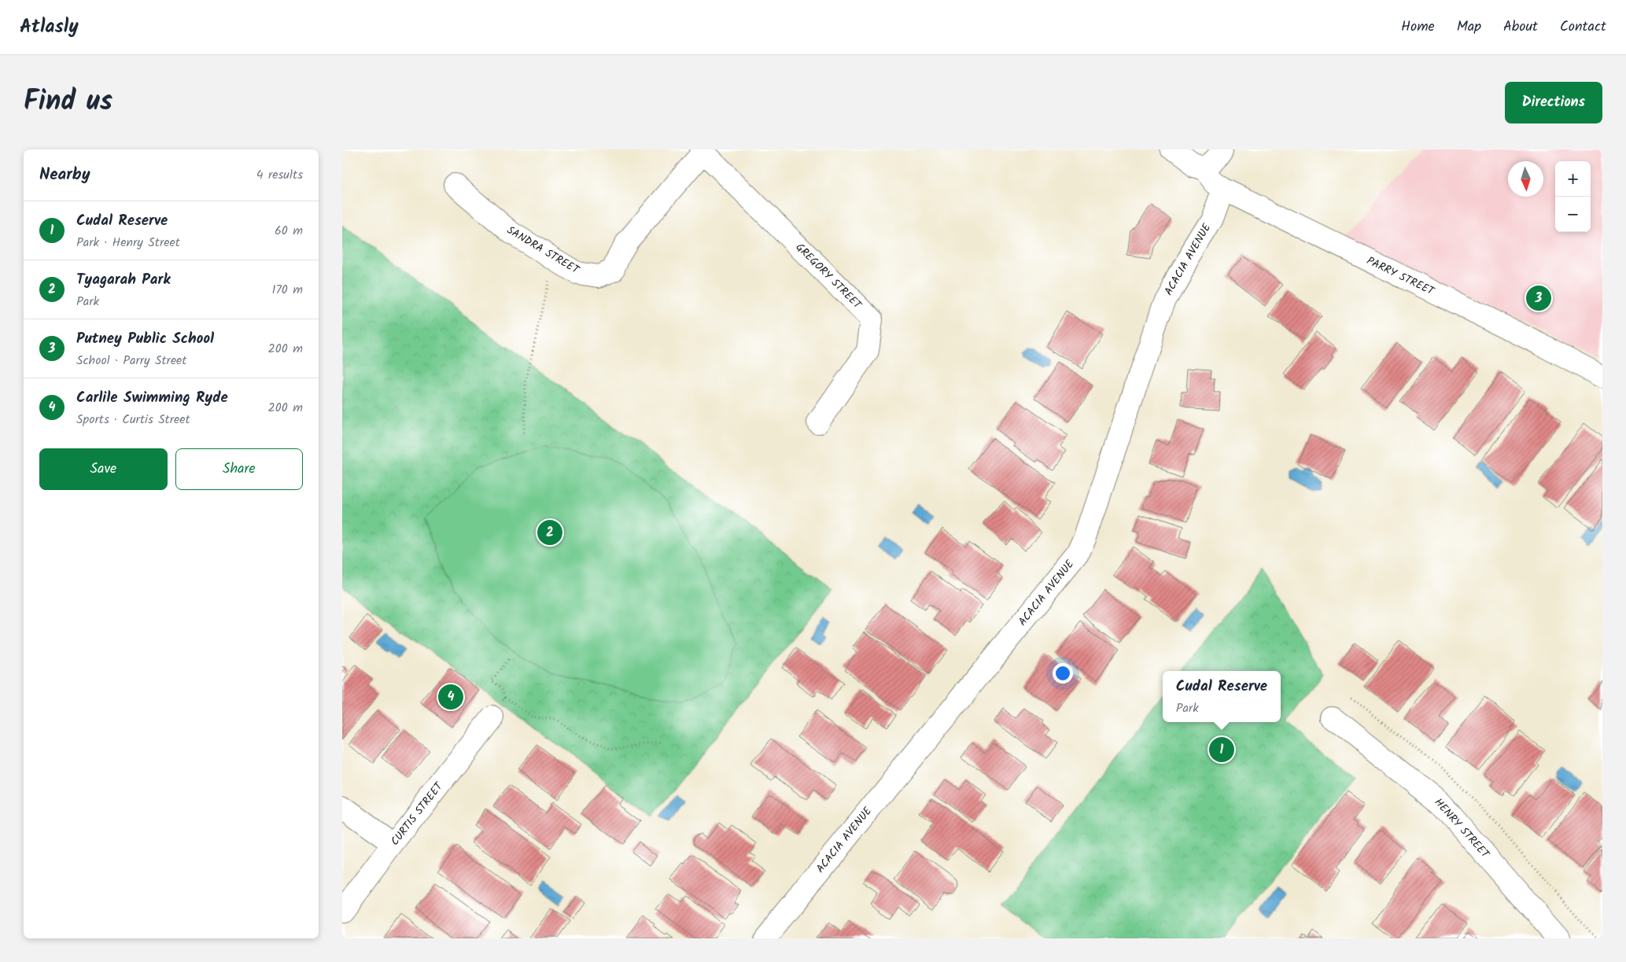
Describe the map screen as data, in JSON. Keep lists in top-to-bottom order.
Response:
{
  "streets": {
    "street": [
      "SANDRA STREET",
      "ACACIA AVENUE",
      "GREGORY STREET",
      "PARRY STREET",
      "CURTIS STREET",
      "HENRY STREET"
    ]
  },
  "crossings": [
    ["SANDRA STREET", "GREGORY STREET"],
    ["ACACIA AVENUE", "PARRY STREET"]
  ],
  "north": "bottom",
  "page": {
    "header": "Atlasly",
    "nav": [
      "Home",
      "Map",
      "About",
      "Contact"
    ],
    "title": "Find us",
    "buttons": [
      "Directions",
      ["Save", "Share"]
    ],
    "heading": ["Nearby", "4 results"],
    "map_buttons": ["+", "−"],
    "list": [
      {
        "mark": "1",
        "name": "Cudal Reserve",
        "note": "Park · Henry Street",
        "value": "60 m"
      },
      {
        "mark": "2",
        "name": "Tyagarah Park",
        "note": "Park",
        "value": "170 m"
      },
      {
        "mark": "3",
        "name": "Putney Public School",
        "note": "School · Parry Street",
        "value": "200 m"
      },
      {
        "mark": "4",
        "name": "Carlile Swimming Ryde",
        "note": "Sports · Curtis Street",
        "value": "200 m"
      }
    ],
    "pins": [
      "3",
      "2",
      "4",
      "1"
    ],
    "popup": ["Cudal Reserve", "Park"]
  }
}
